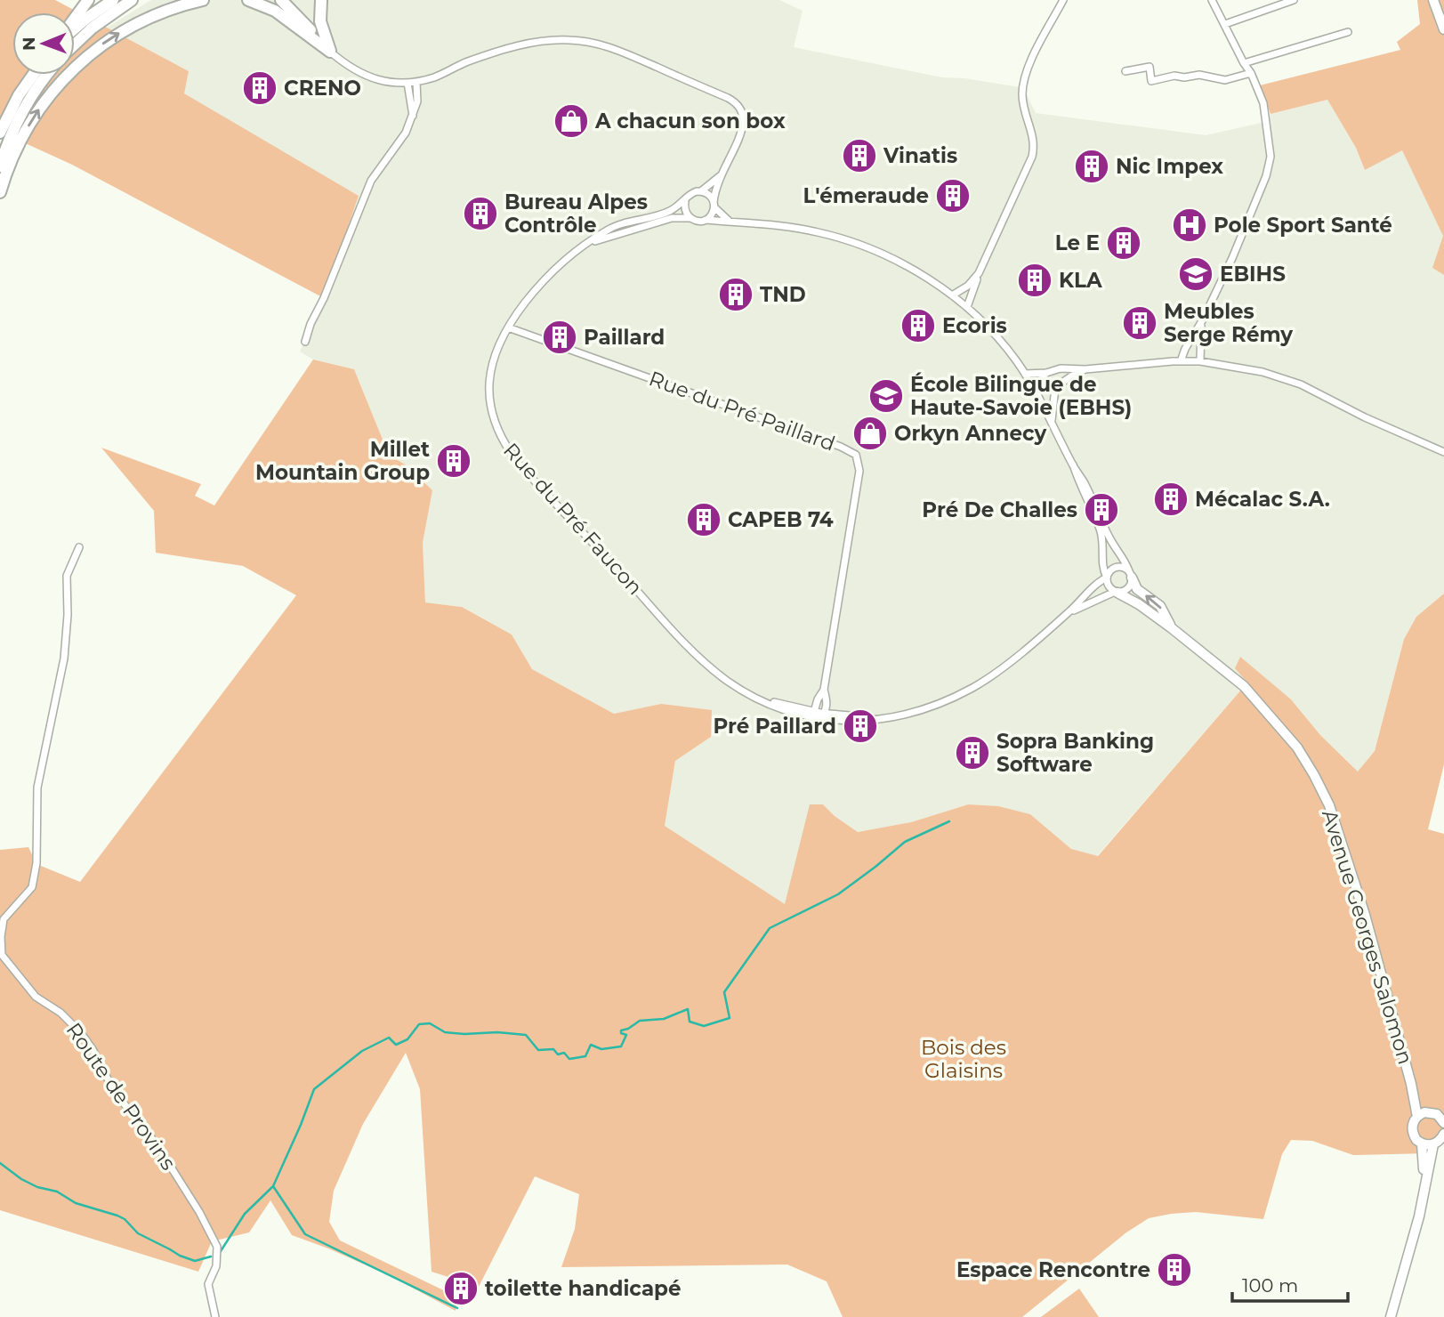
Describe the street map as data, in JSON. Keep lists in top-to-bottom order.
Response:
{
  "streets": {
    "street": [
      "Rue du Pré Paillard",
      "Rue du Pré Faucon",
      "Avenue Georges Salomon",
      "Route de Provins"
    ]
  },
  "crossings": [
    ["Rue du Pré Paillard", "Rue du Pré Faucon"],
    ["Rue du Pré Faucon", "Avenue Georges Salomon"]
  ],
  "parks": ["Bois des Glaisins"],
  "places": {
    "building": [
      "CRENO",
      "Vinatis",
      "Nic Impex",
      "L'émeraude",
      "Bureau Alpes Contrôle",
      "Le E",
      "KLA",
      "TND",
      "Meubles Serge Rémy",
      "Ecoris",
      "Paillard",
      "Millet Mountain Group",
      "Mécalac S.A.",
      "Pré De Challes",
      "CAPEB 74",
      "Pré Paillard",
      "Sopra Banking Software",
      "Espace Rencontre",
      "toilette handicapé"
    ],
    "shop": ["A chacun son box", "Orkyn Annecy"],
    "hospital": ["Pole Sport Santé"],
    "school or university": ["EBIHS", "École Bilingue de Haute-Savoie (EBHS)"]
  },
  "scale_bar": "100 m",
  "north": "left"
}
